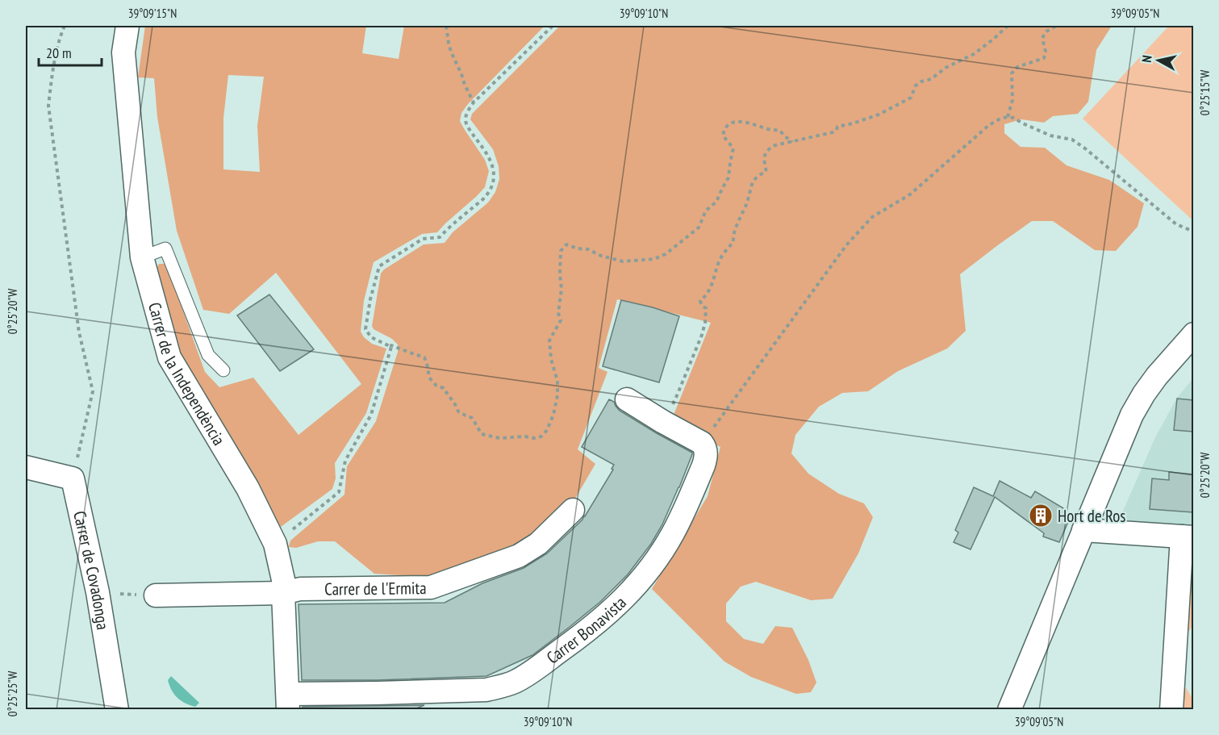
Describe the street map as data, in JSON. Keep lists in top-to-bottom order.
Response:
{
  "streets": {
    "street": [
      "Carrer de la Independència",
      "Carrer de Covadonga",
      "Carrer de l'Ermita",
      "Carrer Bonavista"
    ]
  },
  "crossings": [
    ["Carrer de la Independència", "Carrer de l'Ermita"],
    ["Carrer de la Independència", "Carrer Bonavista"]
  ],
  "places": {
    "building": ["Hort de Ros"]
  },
  "scale_bar": "20 m",
  "north": "left",
  "coordinates": [
    "39°09'15\"N",
    "39°09'10\"N",
    "39°09'05\"N",
    "0°25'15\"W",
    "0°25'20\"W",
    "0°25'25\"W"
  ]
}
